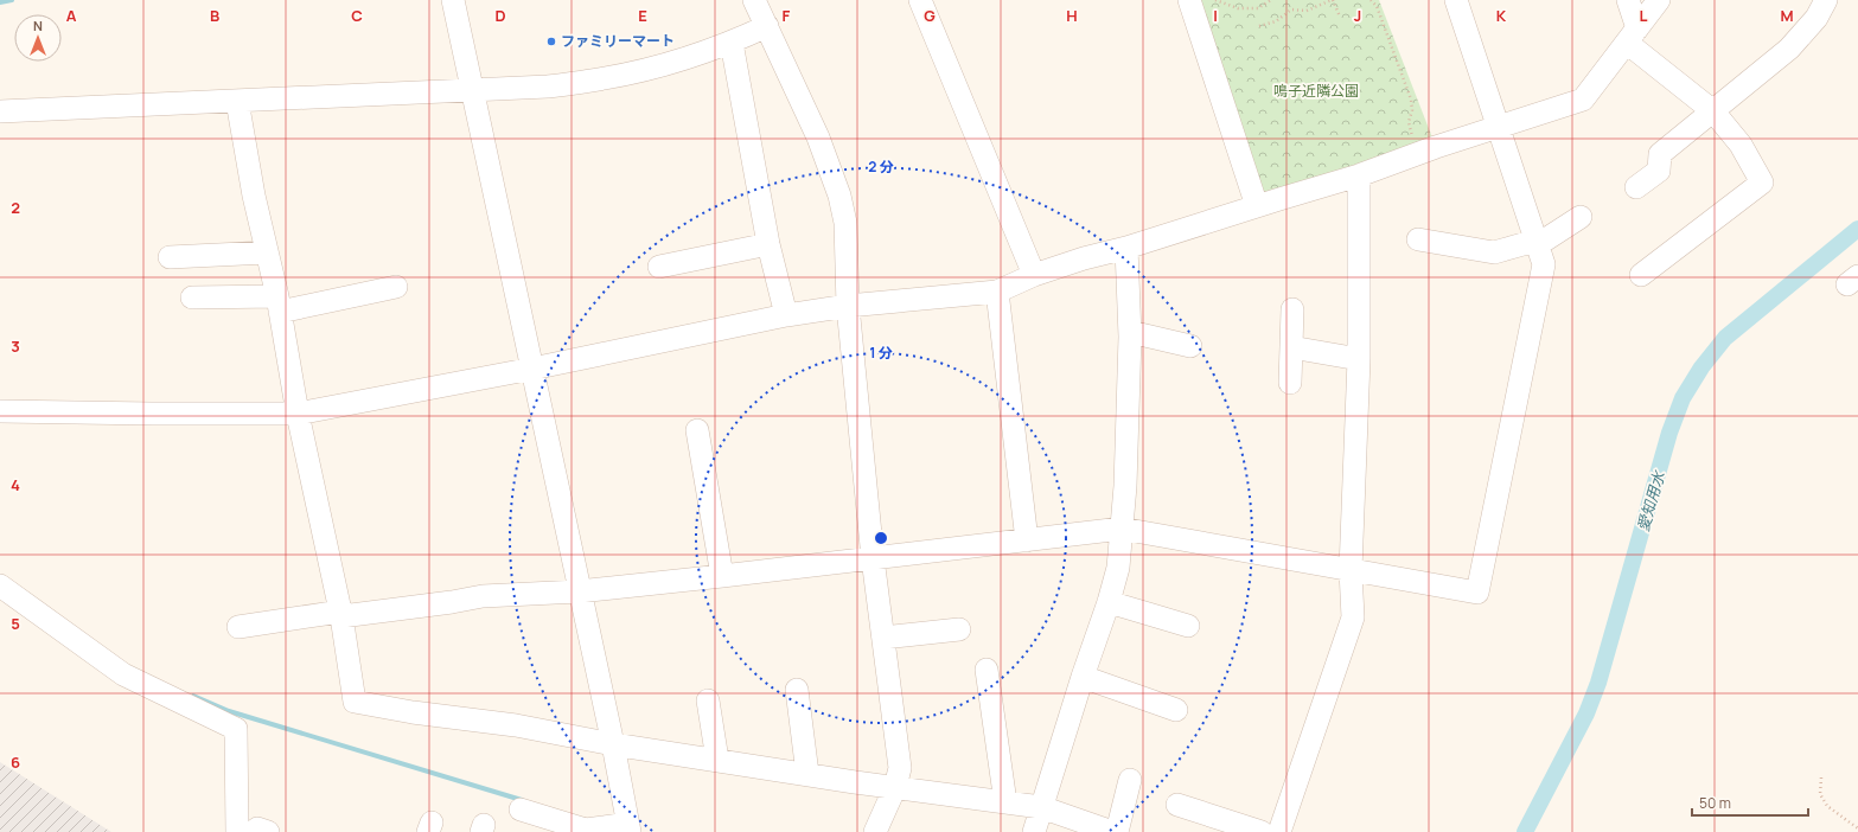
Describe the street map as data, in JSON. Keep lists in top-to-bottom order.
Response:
{
  "water": ["愛知用水"],
  "parks": ["鳴子近隣公園"],
  "places": ["ファミリーマート"],
  "scale_bar": "50 m",
  "north": "top",
  "grid": {
    "columns": [
      "A",
      "B",
      "C",
      "D",
      "E",
      "F",
      "G",
      "H",
      "I",
      "J",
      "K",
      "L",
      "M"
    ],
    "rows": [
      "2",
      "3",
      "4",
      "5",
      "6"
    ]
  },
  "rings": ["2 分", "1 分"]
}
